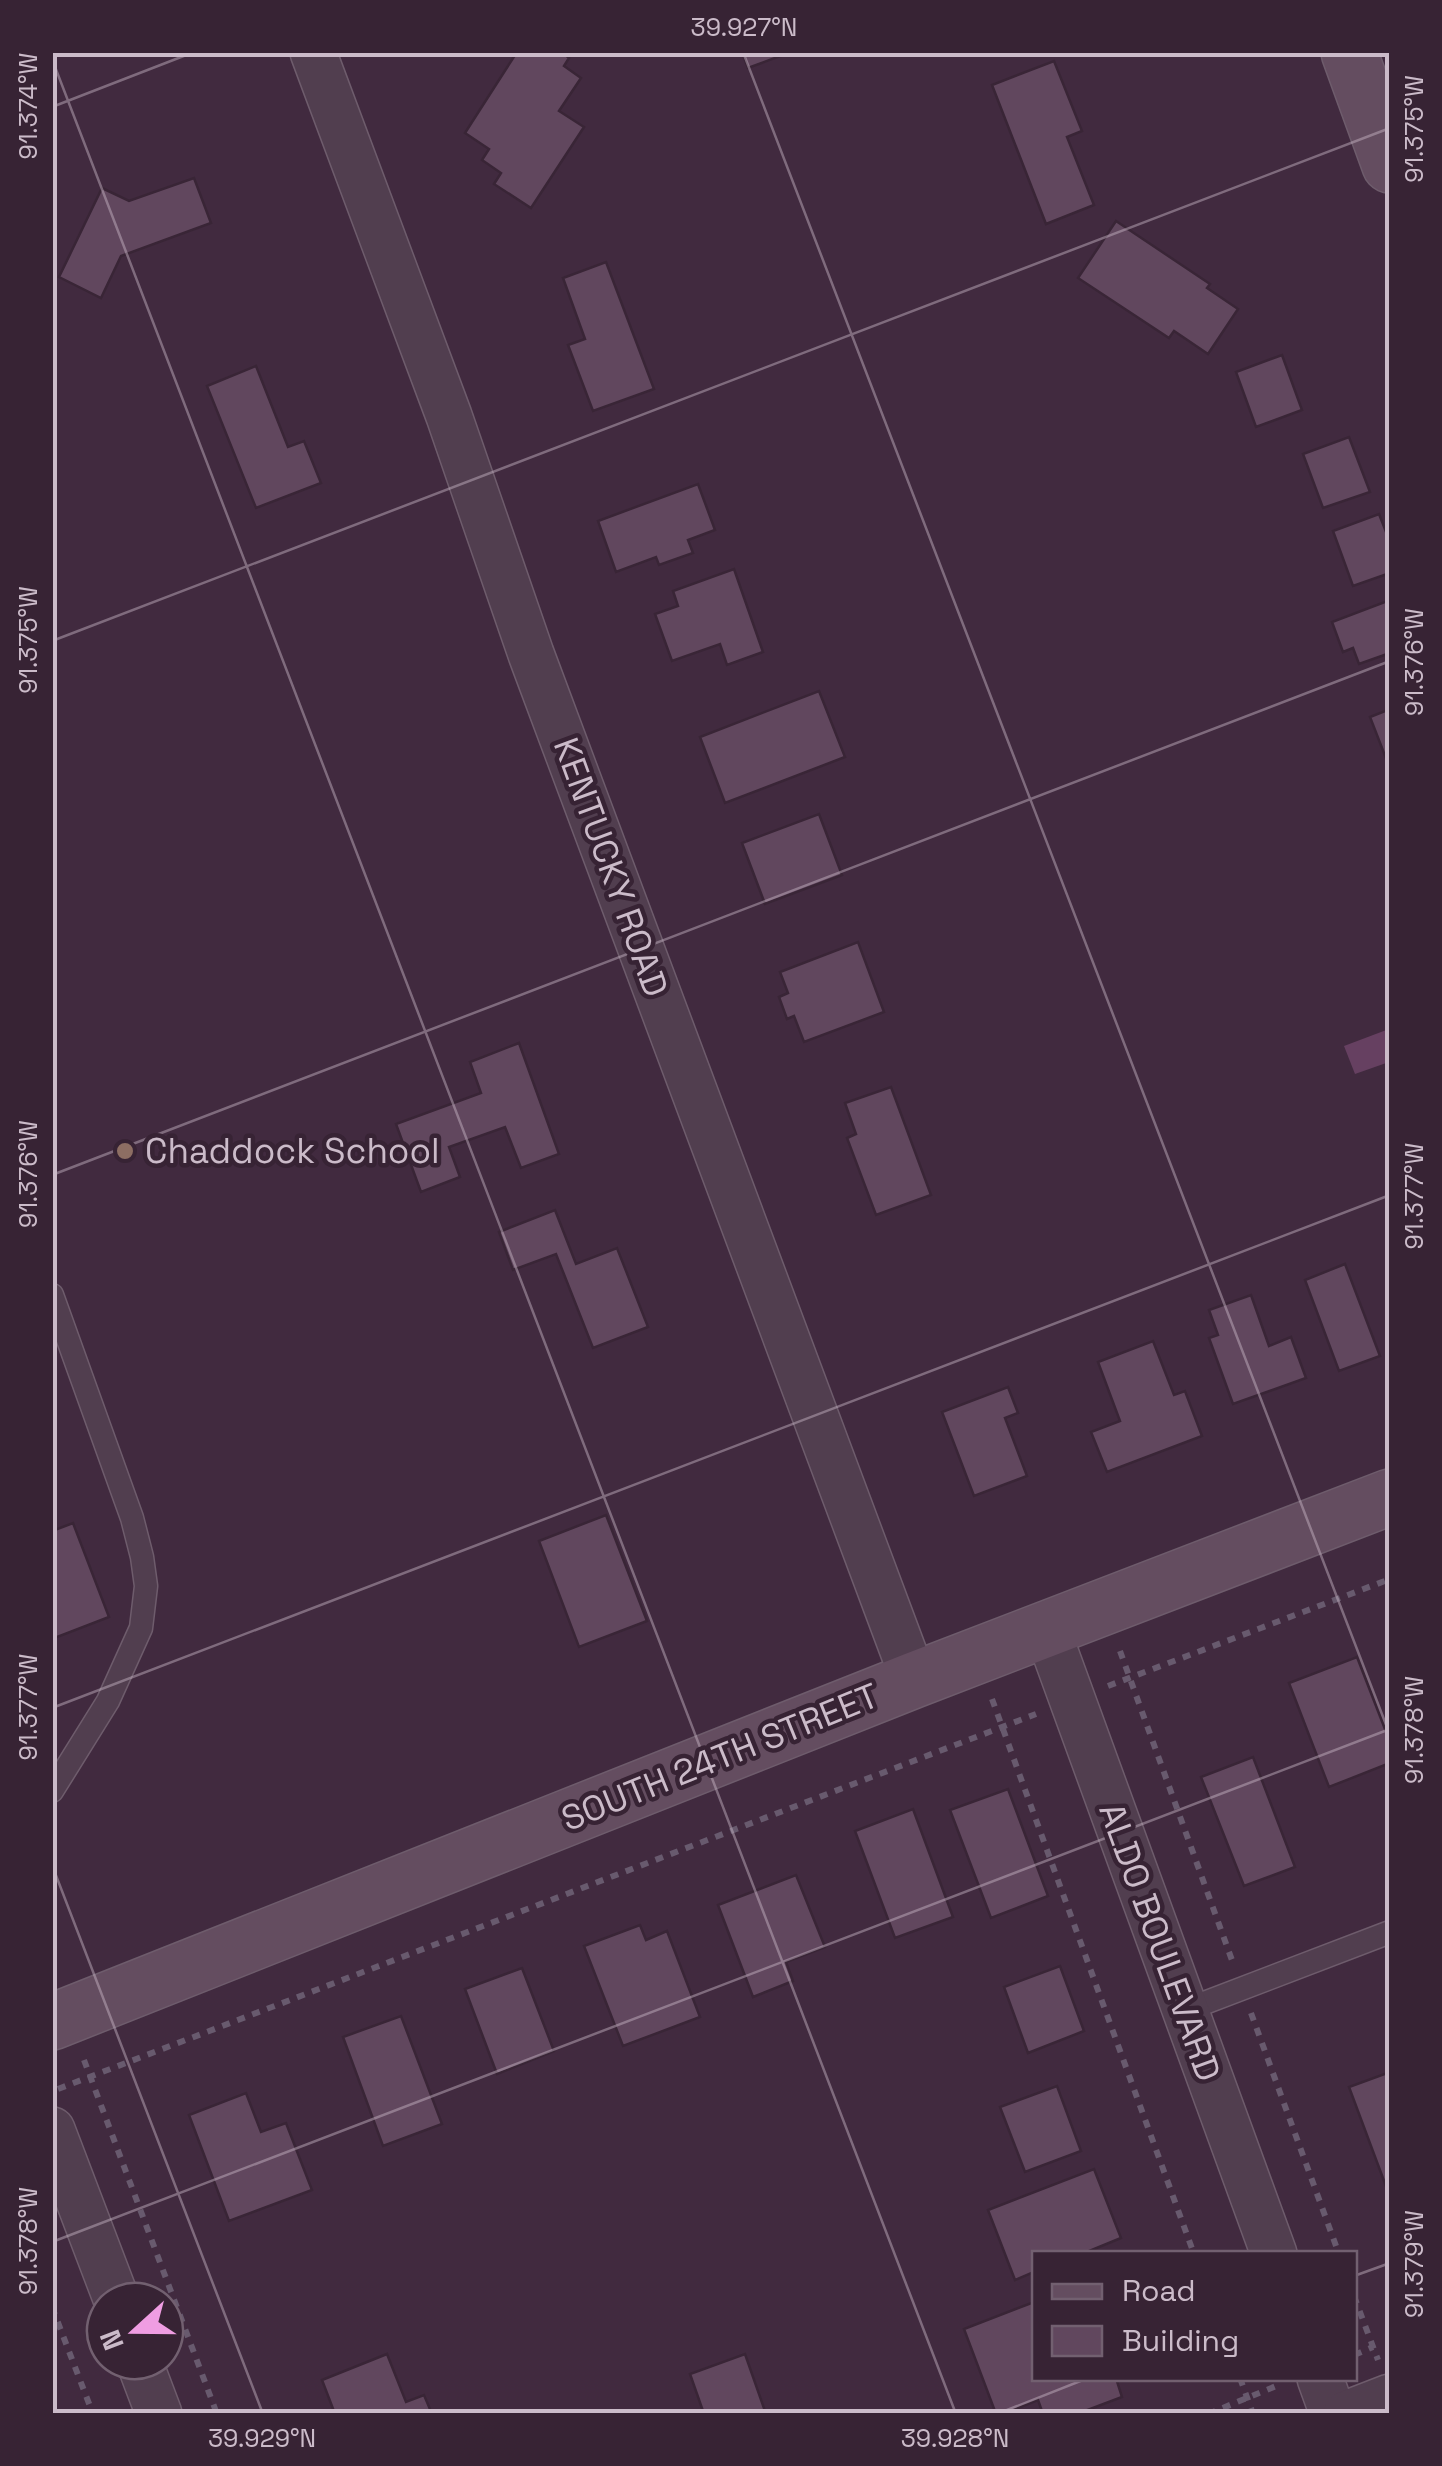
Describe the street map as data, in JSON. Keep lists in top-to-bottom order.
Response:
{
  "streets": {
    "main road": ["SOUTH 24TH STREET"],
    "street": ["KENTUCKY ROAD", "ALDO BOULEVARD"]
  },
  "crossings": [
    ["KENTUCKY ROAD", "SOUTH 24TH STREET"],
    ["SOUTH 24TH STREET", "ALDO BOULEVARD"]
  ],
  "places": ["Chaddock School"],
  "legend": ["Road", "Building"],
  "north": "left",
  "coordinates": [
    "39.927°N",
    "91.374°W",
    "91.375°W",
    "91.376°W",
    "91.377°W",
    "91.378°W",
    "91.379°W",
    "39.929°N",
    "39.928°N"
  ]
}
